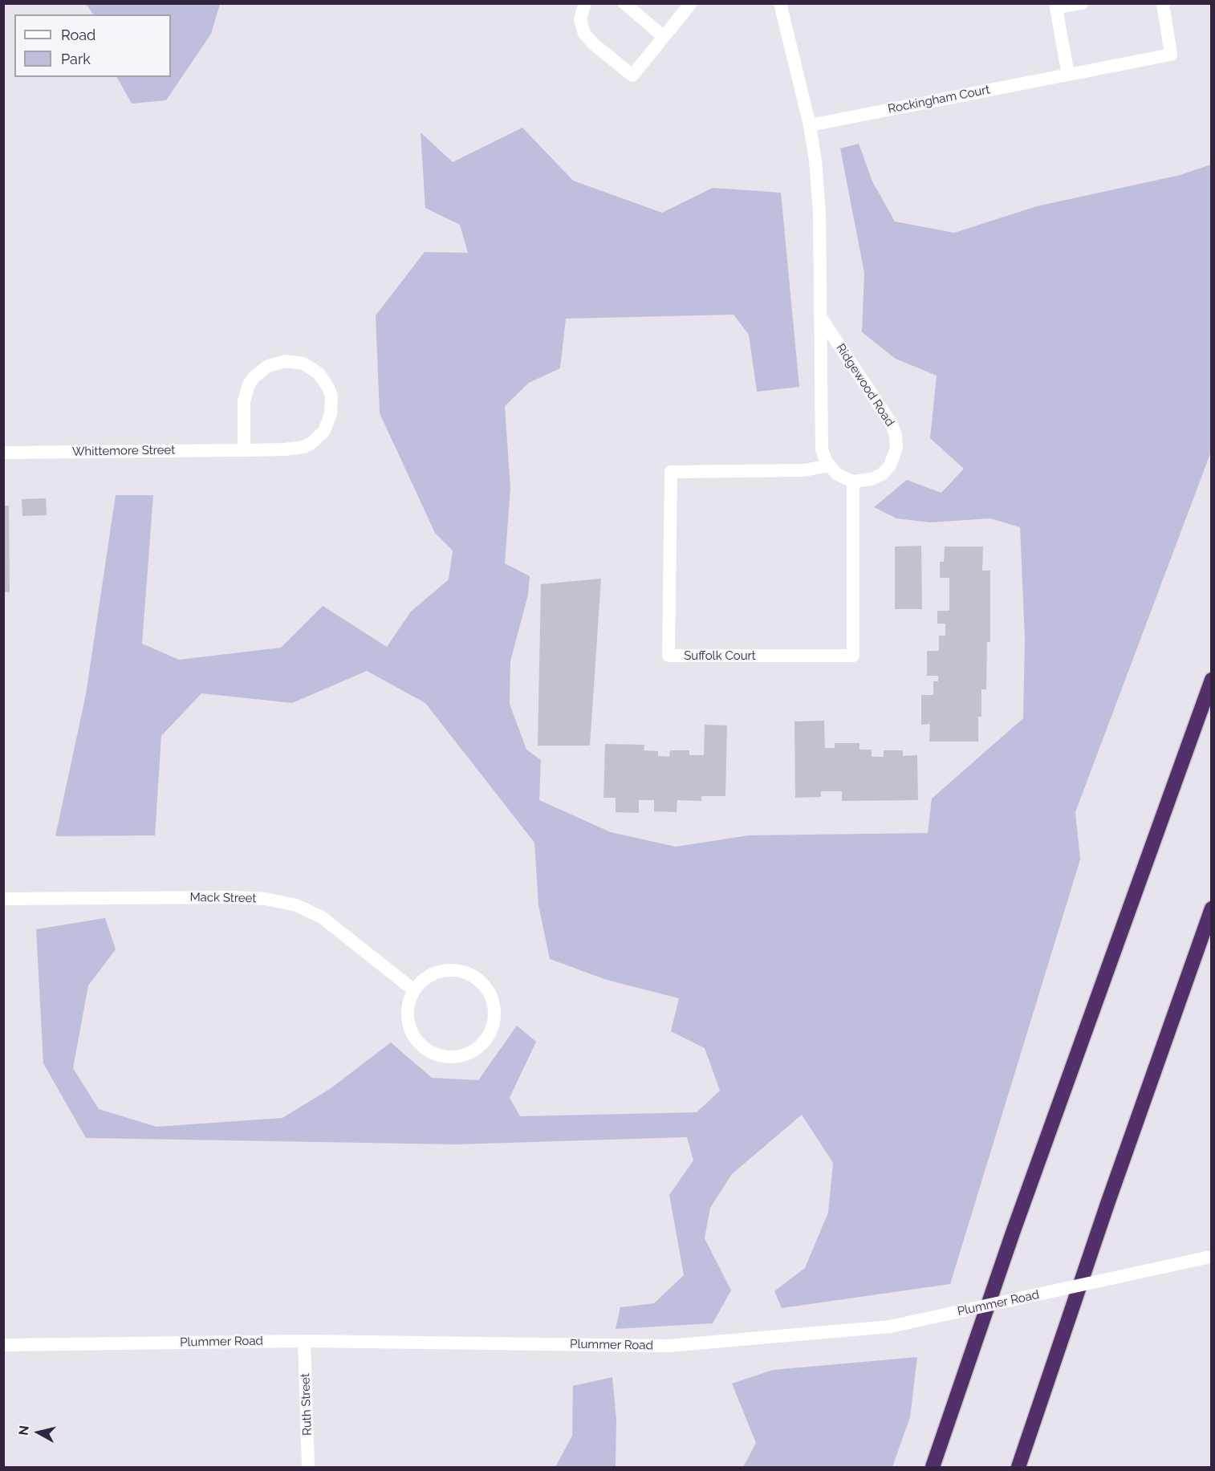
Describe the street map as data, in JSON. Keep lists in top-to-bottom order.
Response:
{
  "streets": {
    "street": [
      "Rockingham Court",
      "Ridgewood Road",
      "Whittemore Street",
      "Suffolk Court",
      "Mack Street",
      "Plummer Road",
      "Ruth Street"
    ]
  },
  "crossings": [
    ["Rockingham Court", "Ridgewood Road"],
    ["Ridgewood Road", "Suffolk Court"],
    ["Plummer Road", "Ruth Street"]
  ],
  "legend": ["Road", "Park"],
  "north": "left"
}
